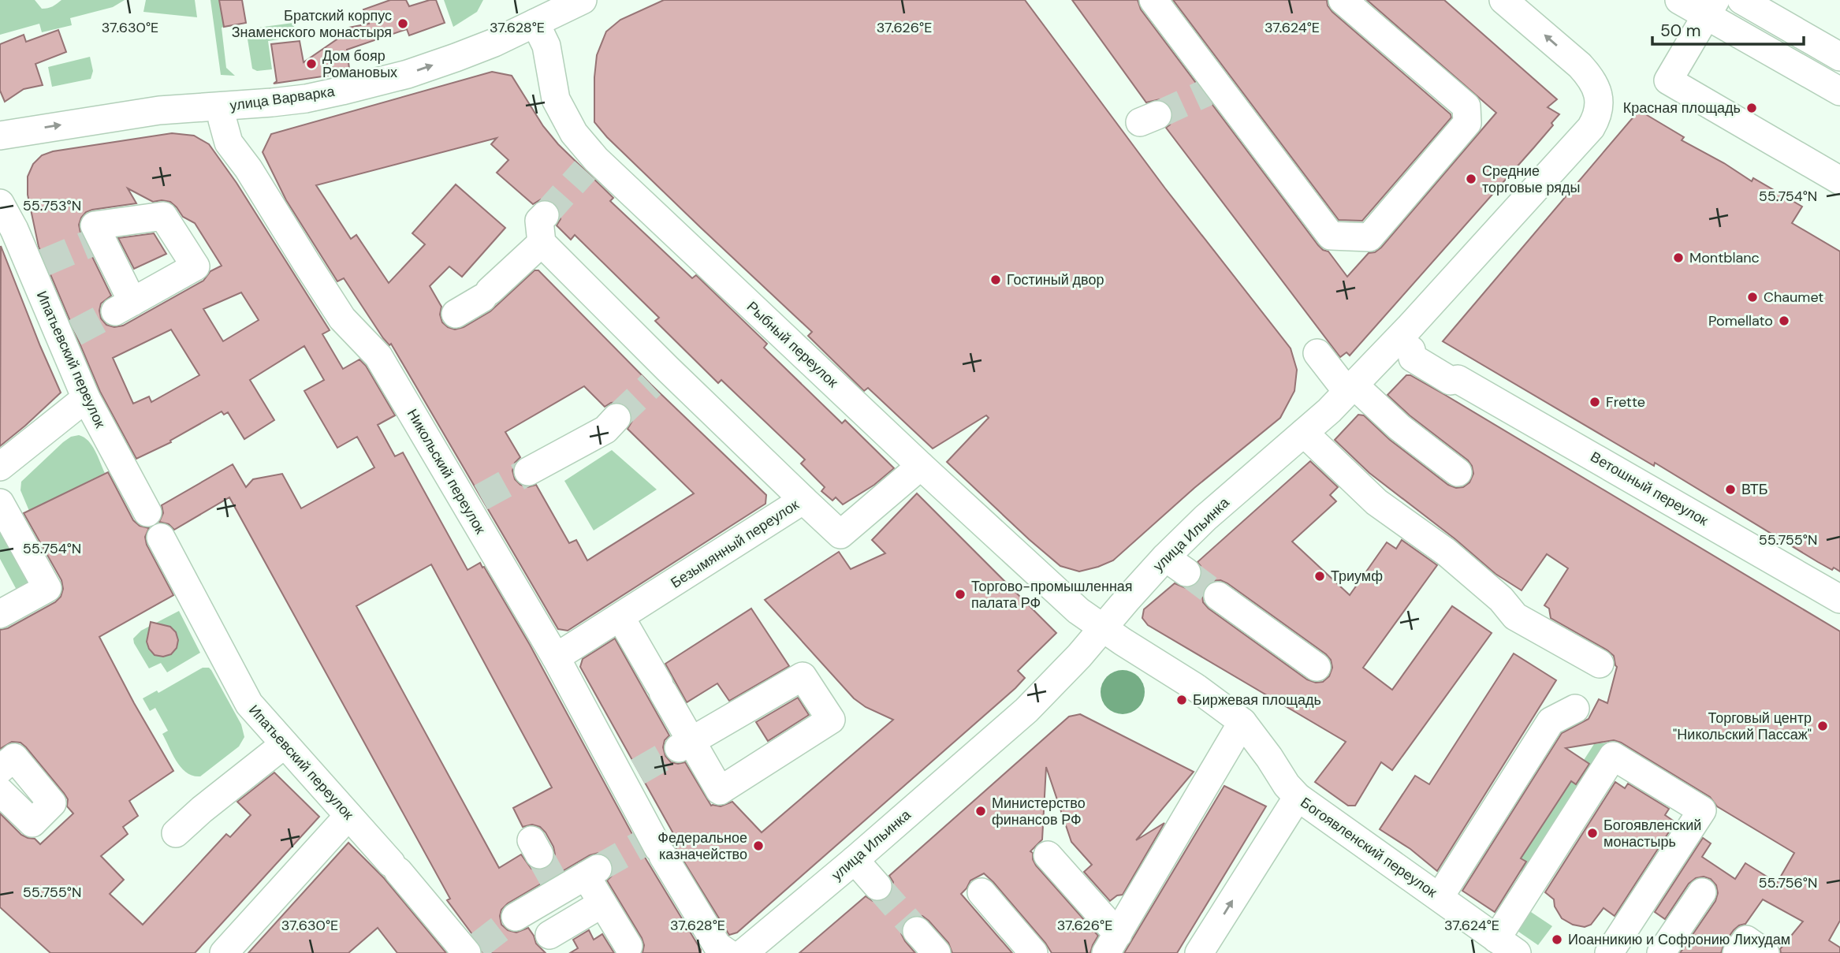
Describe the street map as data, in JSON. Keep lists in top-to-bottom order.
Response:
{
  "streets": {
    "street": [
      "улица Варварка",
      "Рыбный переулок",
      "Ипатьевский переулок",
      "Никольский переулок",
      "Ветошный переулок",
      "улица Ильинка",
      "Безымянный переулок",
      "Богоявленский переулок"
    ]
  },
  "crossings": [
    ["улица Варварка", "Рыбный переулок"],
    ["улица Варварка", "Никольский переулок"],
    ["Рыбный переулок", "улица Ильинка"],
    ["Рыбный переулок", "Безымянный переулок"],
    ["Рыбный переулок", "Богоявленский переулок"],
    ["Никольский переулок", "Безымянный переулок"],
    ["Ветошный переулок", "улица Ильинка"],
    ["улица Ильинка", "Богоявленский переулок"]
  ],
  "one_way": ["улица Варварка"],
  "places": [
    "Братский корпус Знаменского монастыря",
    "Дом бояр Романовых",
    "Красная площадь",
    "Средние торговые ряды",
    "Montblanc",
    "Гостиный двор",
    "Chaumet",
    "Pomellato",
    "Frette",
    "ВТБ",
    "Триумф",
    "Торгово-промышленная палата РФ",
    "Биржевая площадь",
    "Торговый центр \"Никольский Пассаж\"",
    "Министерство финансов РФ",
    "Богоявленский монастырь",
    "Федеральное казначейство",
    "Иоанникию и Софронию Лихудам"
  ],
  "scale_bar": "50 m",
  "coordinates": [
    "37.630°E",
    "37.628°E",
    "37.626°E",
    "37.624°E",
    "55.754°N",
    "55.753°N",
    "55.755°N",
    "55.756°N"
  ]
}
